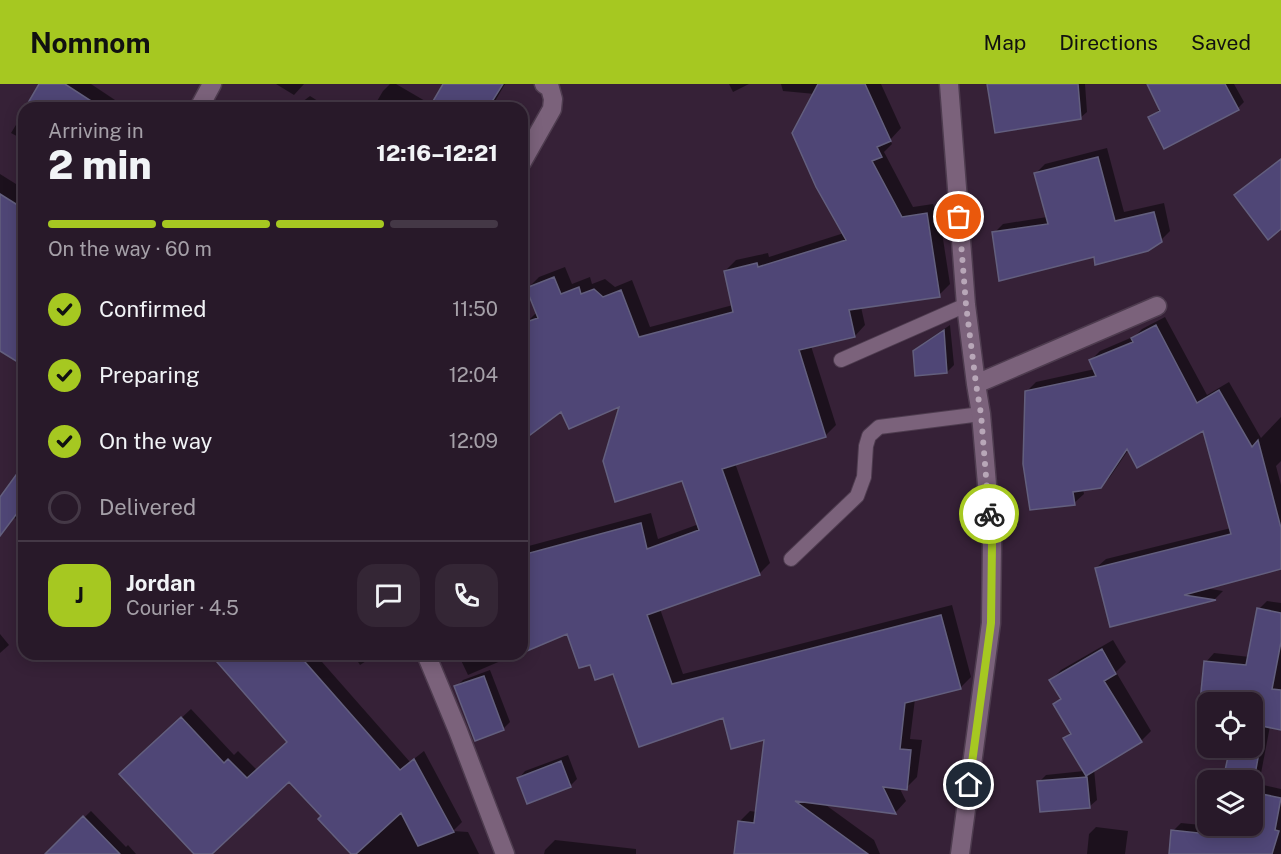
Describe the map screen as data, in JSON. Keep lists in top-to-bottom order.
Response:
{
  "page": {
    "header": "Nomnom",
    "nav": ["Map", "Directions", "Saved"],
    "heading": ["2 min", "Arriving in", "12:16–12:21"],
    "panel": ["Jordan", "Courier · 4.5"],
    "bar": "On the way · 60 m",
    "list": [
      ["Confirmed", "11:50"],
      ["Preparing", "12:04"],
      ["On the way", "12:09"],
      "Delivered"
    ],
    "round": "J"
  }
}
